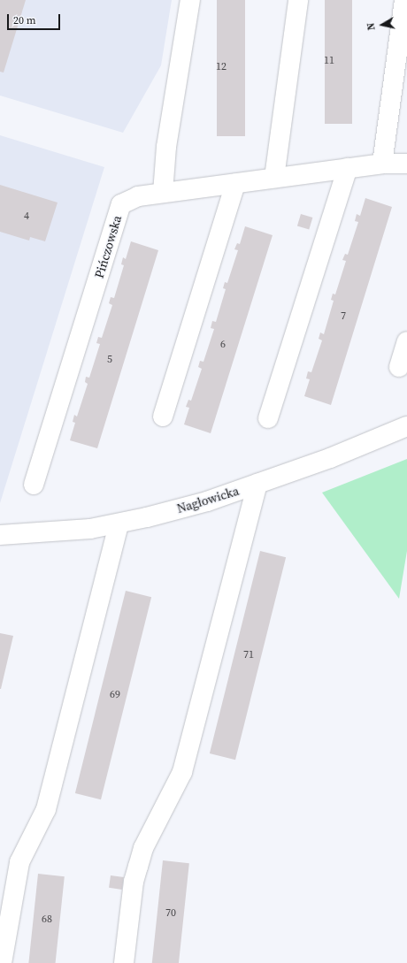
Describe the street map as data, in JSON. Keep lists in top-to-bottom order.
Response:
{
  "streets": {
    "street": ["Pińczowska", "Nagłowicka"]
  },
  "house_numbers": [
    "11",
    "12",
    "4",
    "7",
    "6",
    "5",
    "71",
    "69",
    "70",
    "68"
  ],
  "scale_bar": "20 m",
  "north": "left"
}
